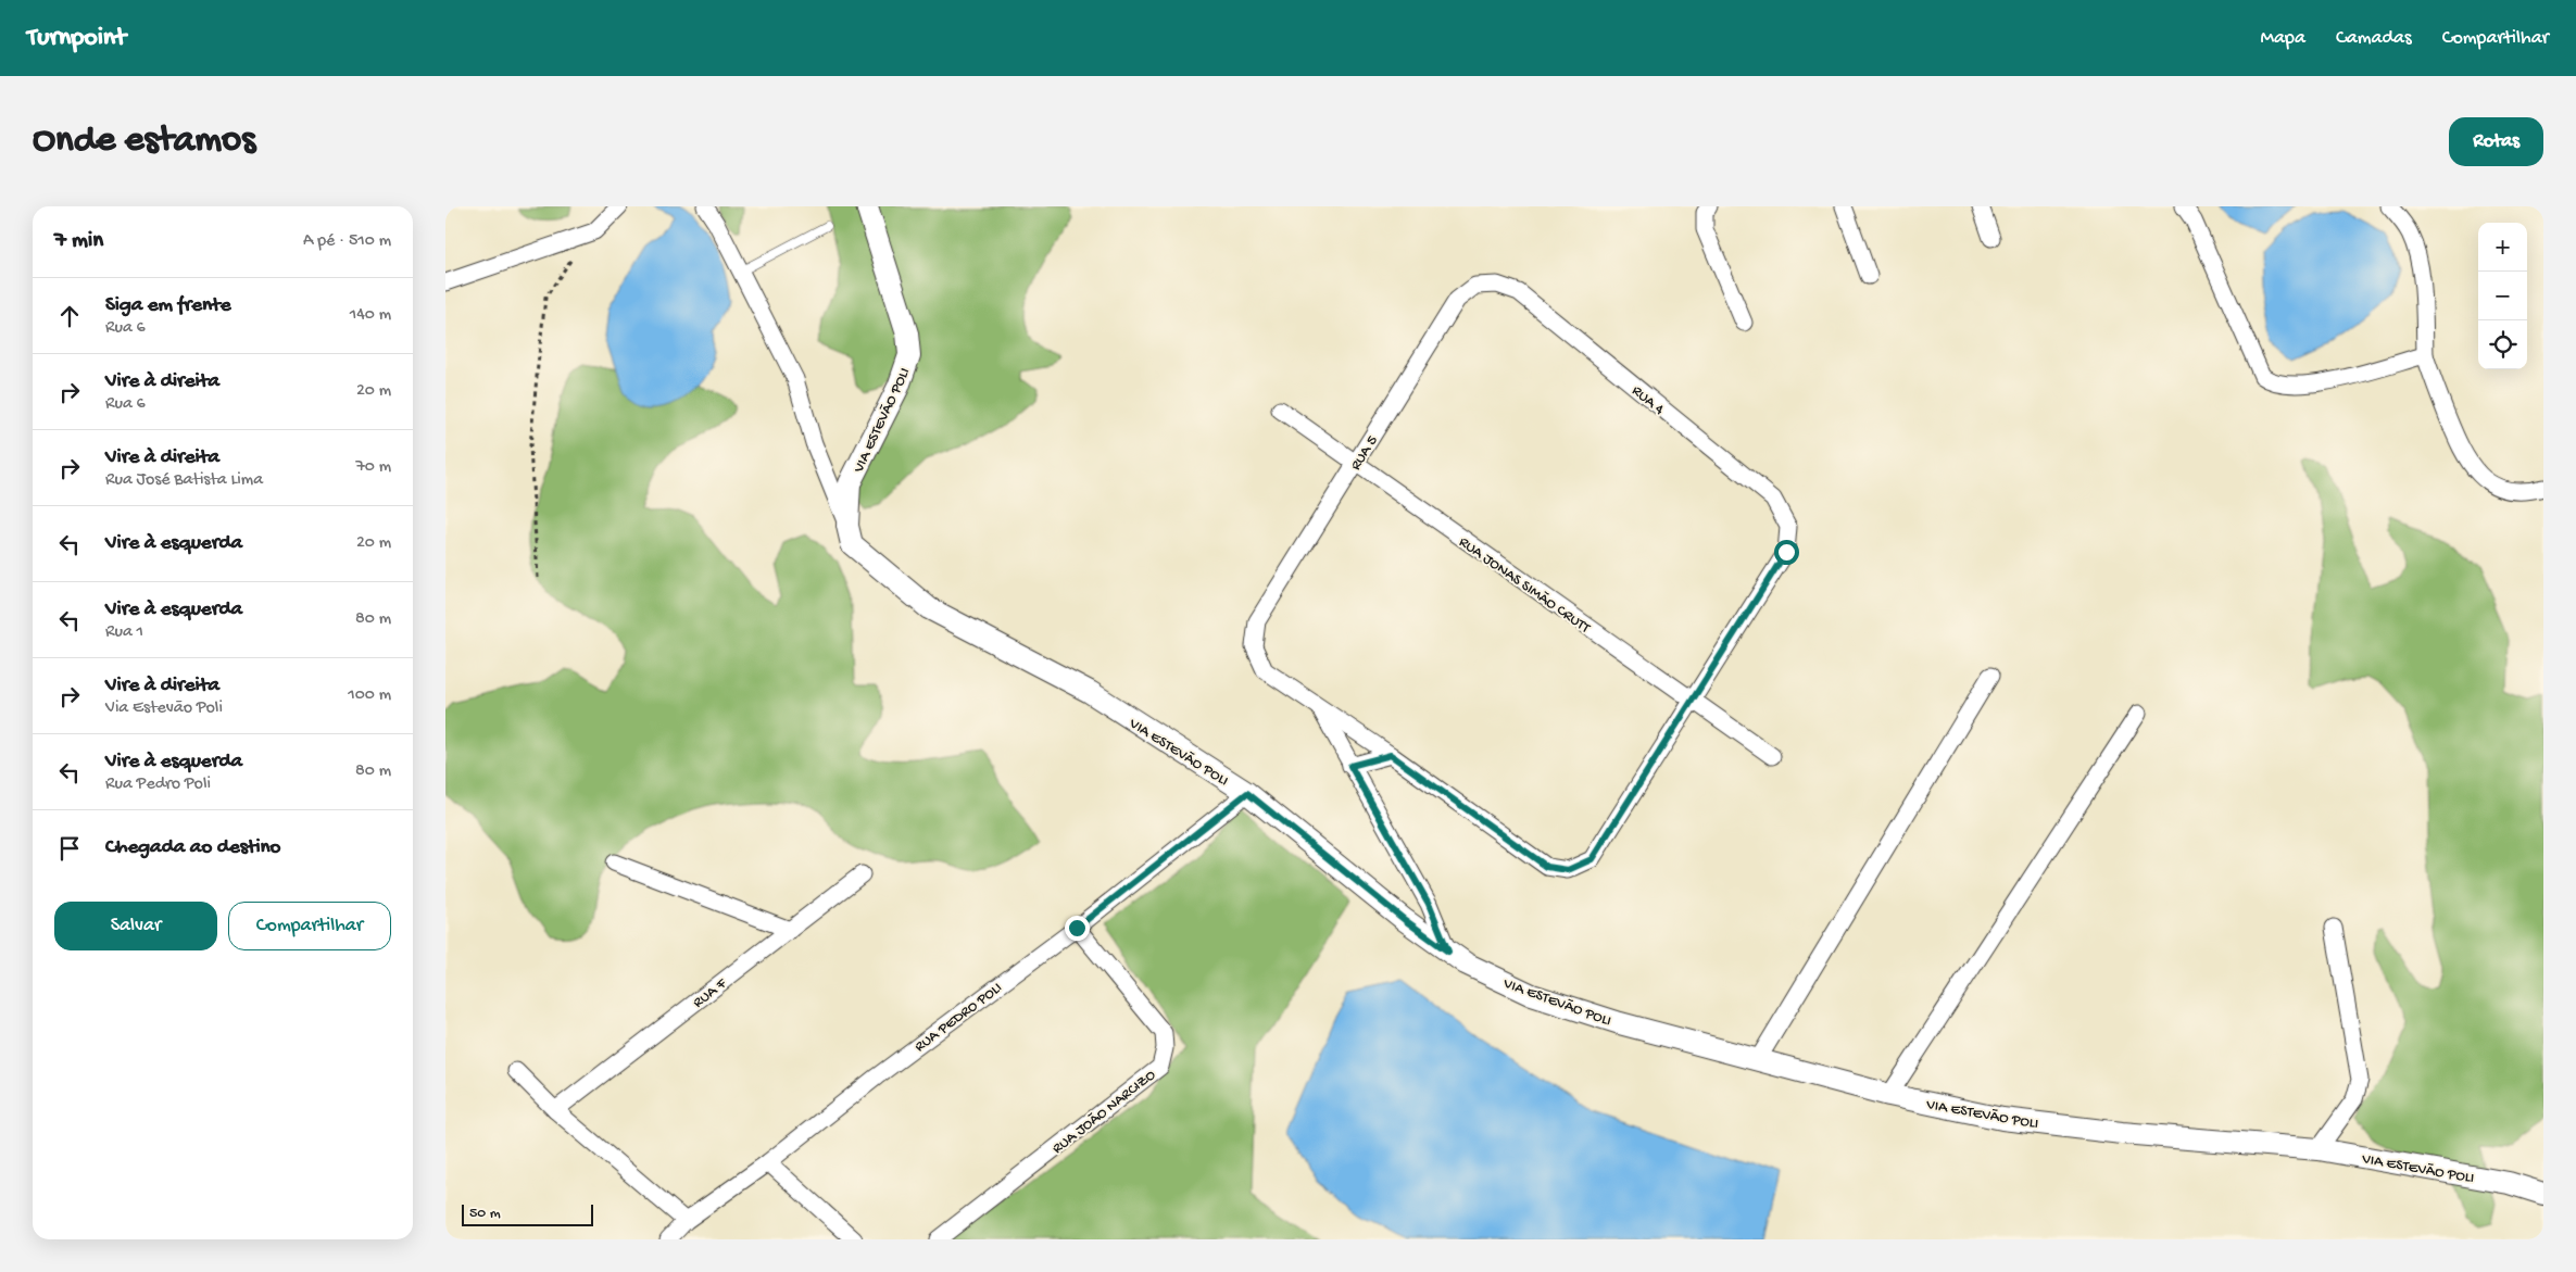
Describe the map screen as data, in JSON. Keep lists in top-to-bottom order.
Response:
{
  "streets": {
    "main road": ["VIA ESTEVÃO POLI"],
    "street": [
      "RUA 4",
      "RUA 5",
      "RUA JONAS SIMÃO CRUTT",
      "RUA F",
      "RUA PEDRO POLI",
      "RUA JOÃO NARCIZO"
    ]
  },
  "crossings": [
    ["RUA 4", "RUA 5"],
    ["RUA 4", "RUA JONAS SIMÃO CRUTT"],
    ["VIA ESTEVÃO POLI", "RUA PEDRO POLI"],
    ["RUA 5", "RUA JONAS SIMÃO CRUTT"],
    ["RUA PEDRO POLI", "RUA JOÃO NARCIZO"]
  ],
  "scale_bar": "50 m",
  "page": {
    "header": "Turnpoint",
    "nav": ["Mapa", "Camadas", "Compartilhar"],
    "buttons": [
      "Rotas",
      ["Salvar", "Compartilhar"]
    ],
    "title": "Onde estamos",
    "heading": ["7 min", "A pé · 510 m"],
    "map_buttons": ["+", "−"],
    "list": [
      ["Siga em frente", "Rua 6", "140 m"],
      ["Vire à direita", "Rua 6", "20 m"],
      ["Vire à direita", "Rua José Batista Lima", "70 m"],
      ["Vire à esquerda", "20 m"],
      ["Vire à esquerda", "Rua 1", "80 m"],
      ["Vire à direita", "Via Estevão Poli", "100 m"],
      ["Vire à esquerda", "Rua Pedro Poli", "80 m"],
      "Chegada ao destino"
    ],
    "scale": "50 m"
  }
}
